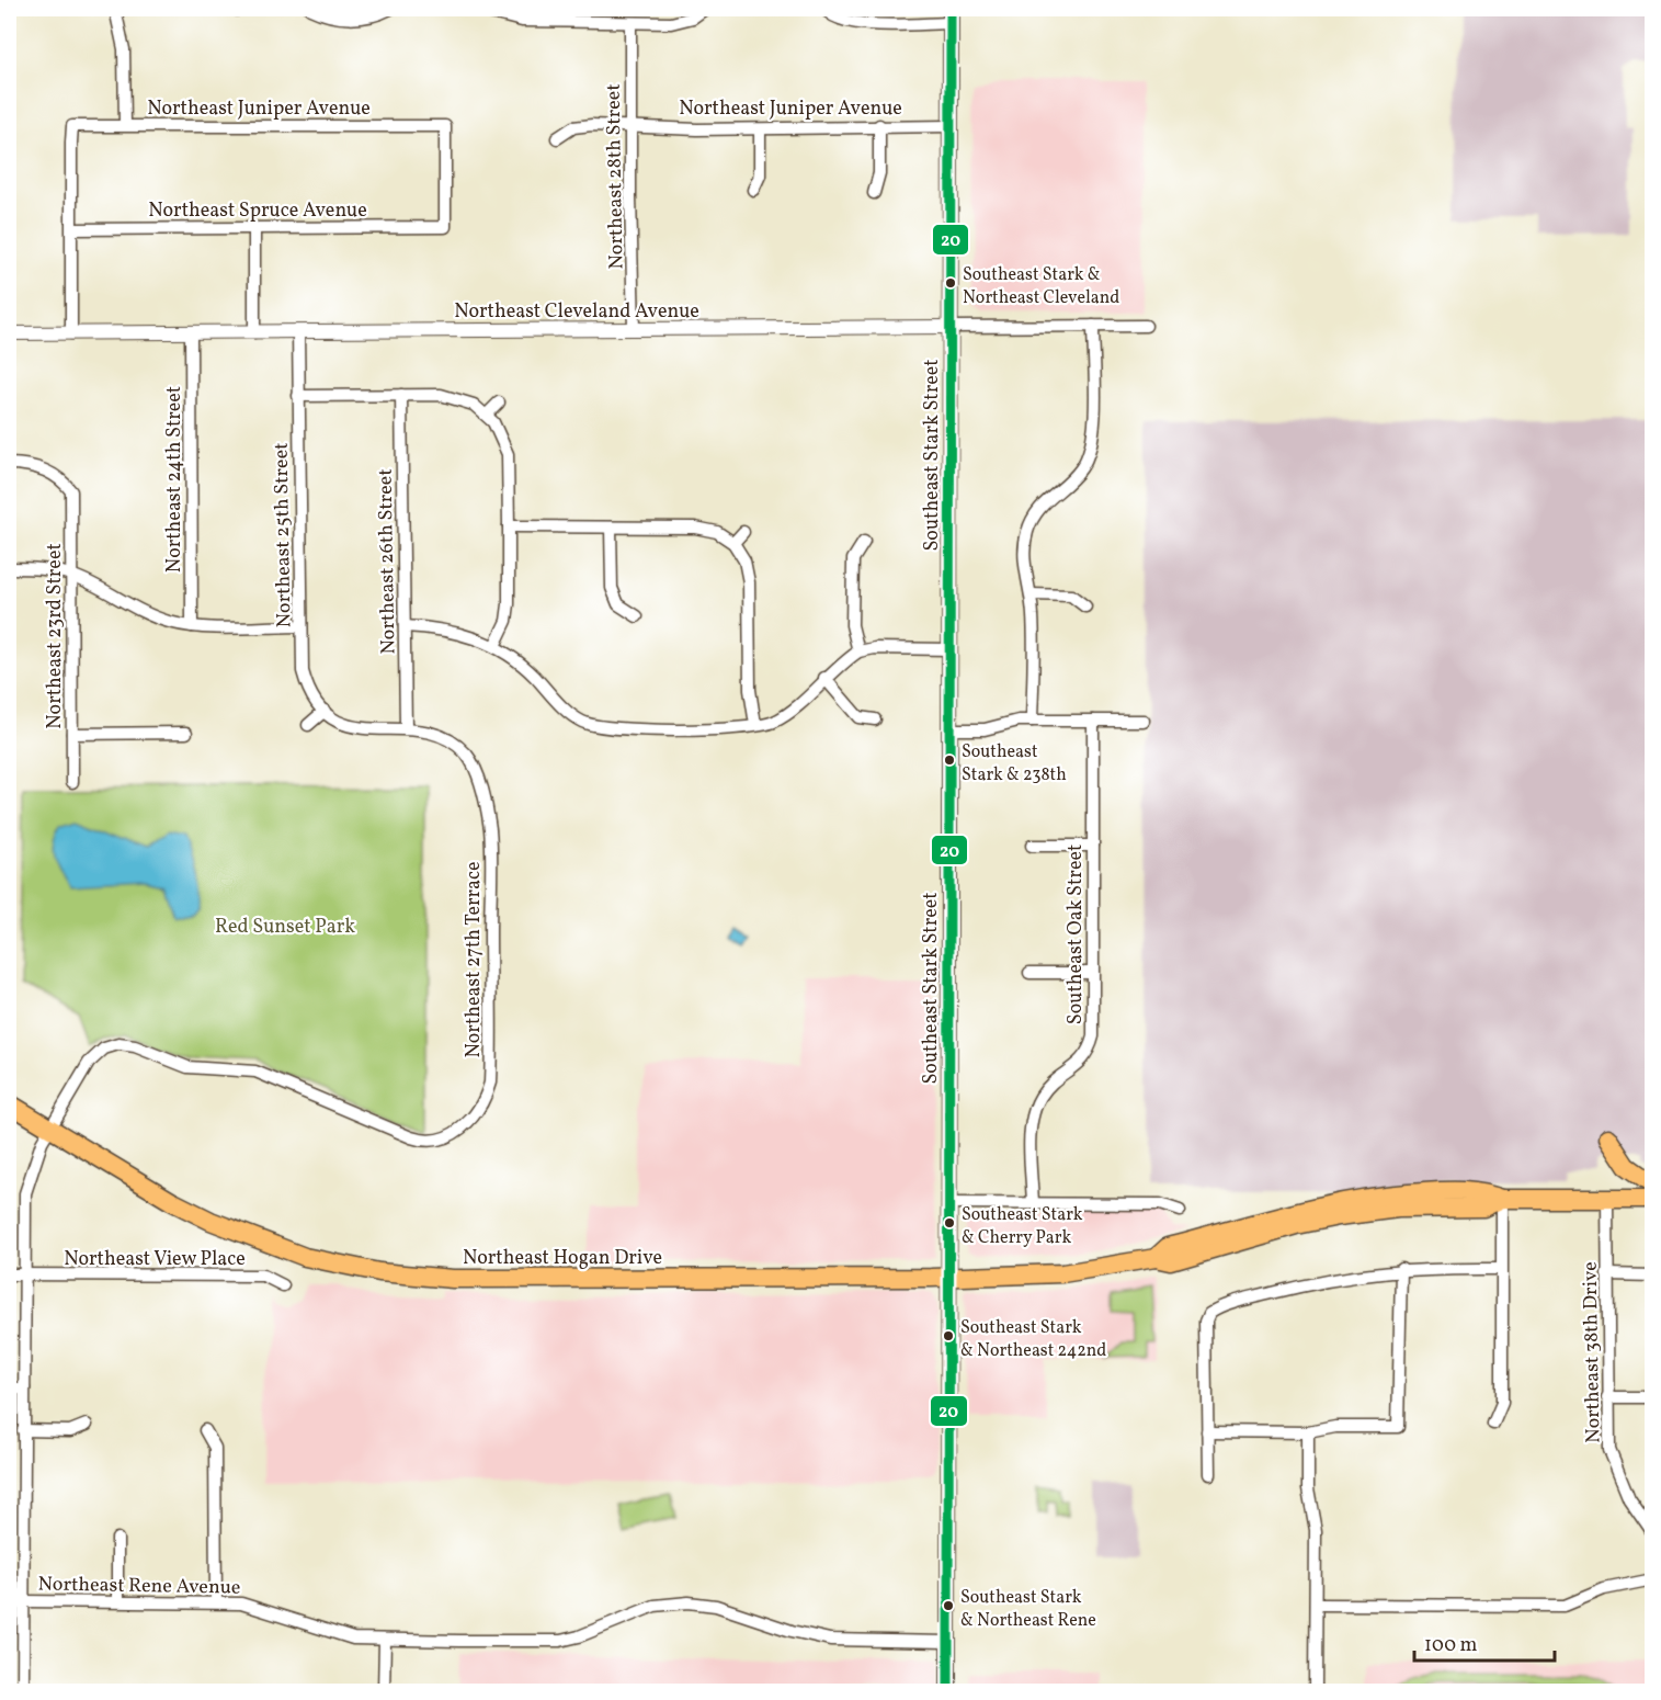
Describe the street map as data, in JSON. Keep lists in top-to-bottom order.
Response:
{
  "streets": {
    "highway": ["Northeast Hogan Drive"],
    "main road": ["Southeast Stark Street"],
    "street": [
      "Northeast Juniper Avenue",
      "Northeast 28th Street",
      "Northeast Spruce Avenue",
      "Northeast Cleveland Avenue",
      "Northeast 24th Street",
      "Northeast 25th Street",
      "Northeast 26th Street",
      "Northeast 23rd Street",
      "Southeast Oak Street",
      "Northeast 27th Terrace",
      "Northeast View Place",
      "Northeast 38th Drive",
      "Northeast Rene Avenue"
    ]
  },
  "crossings": [
    ["Northeast Juniper Avenue", "Northeast 28th Street"],
    ["Northeast Juniper Avenue", "Northeast Spruce Avenue"],
    ["Northeast Juniper Avenue", "Southeast Stark Street"],
    ["Northeast 28th Street", "Northeast Cleveland Avenue"],
    ["Northeast Cleveland Avenue", "Southeast Stark Street"],
    ["Northeast Cleveland Avenue", "Northeast 24th Street"],
    ["Northeast Cleveland Avenue", "Northeast 25th Street"],
    ["Southeast Stark Street", "Northeast Hogan Drive"],
    ["Southeast Stark Street", "Northeast Rene Avenue"],
    ["Northeast 25th Street", "Northeast 27th Terrace"],
    ["Northeast 26th Street", "Northeast 27th Terrace"],
    ["Northeast 27th Terrace", "Northeast Hogan Drive"],
    ["Northeast Hogan Drive", "Northeast 38th Drive"]
  ],
  "parks": ["Red Sunset Park"],
  "places": [
    "Southeast Stark & Northeast Cleveland",
    "Southeast Stark & 238th",
    "Southeast Stark & Cherry Park",
    "Southeast Stark & Northeast 242nd",
    "Southeast Stark & Northeast Rene"
  ],
  "lines": ["transit line 20"],
  "scale_bar": "100 m"
}
